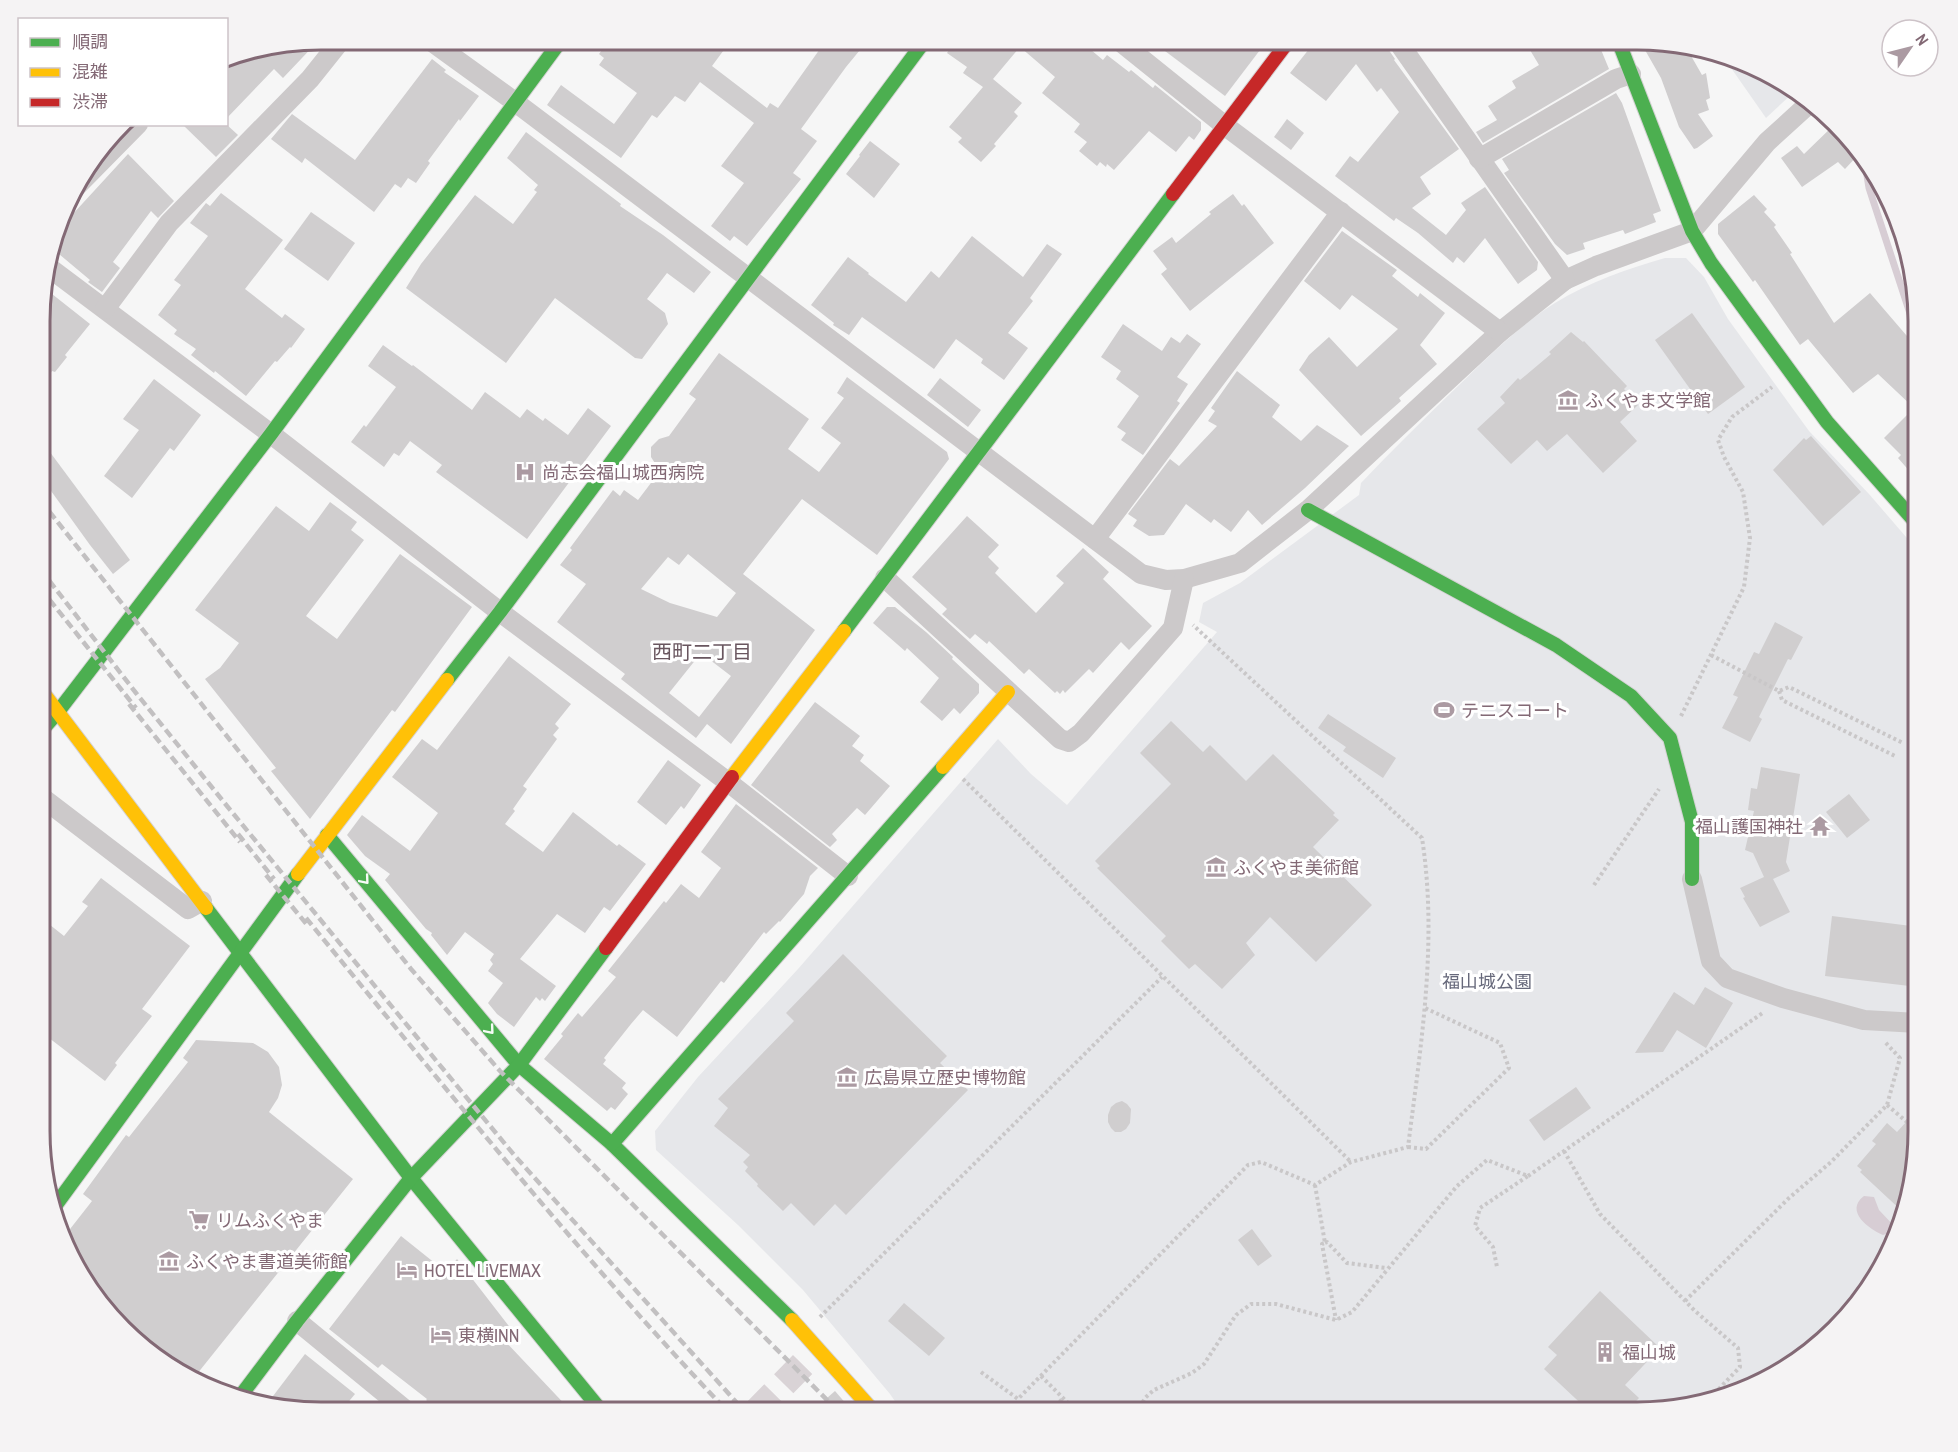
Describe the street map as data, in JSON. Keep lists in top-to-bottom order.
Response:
{
  "districts": ["西町二丁目"],
  "parks": ["福山城公園"],
  "places": {
    "museum": [
      "ふくやま文学館",
      "ふくやま美術館",
      "広島県立歴史博物館",
      "ふくやま書道美術館"
    ],
    "hospital": ["尚志会福山城西病院"],
    "sports": ["テニスコート"],
    "temple": ["福山護国神社"],
    "supermarket": ["リムふくやま"],
    "hotel": ["HOTEL LiVEMAX", "東横INN"],
    "building": ["福山城"]
  },
  "legend": ["順調", "混雑", "渋滞"],
  "north": "top right"
}
